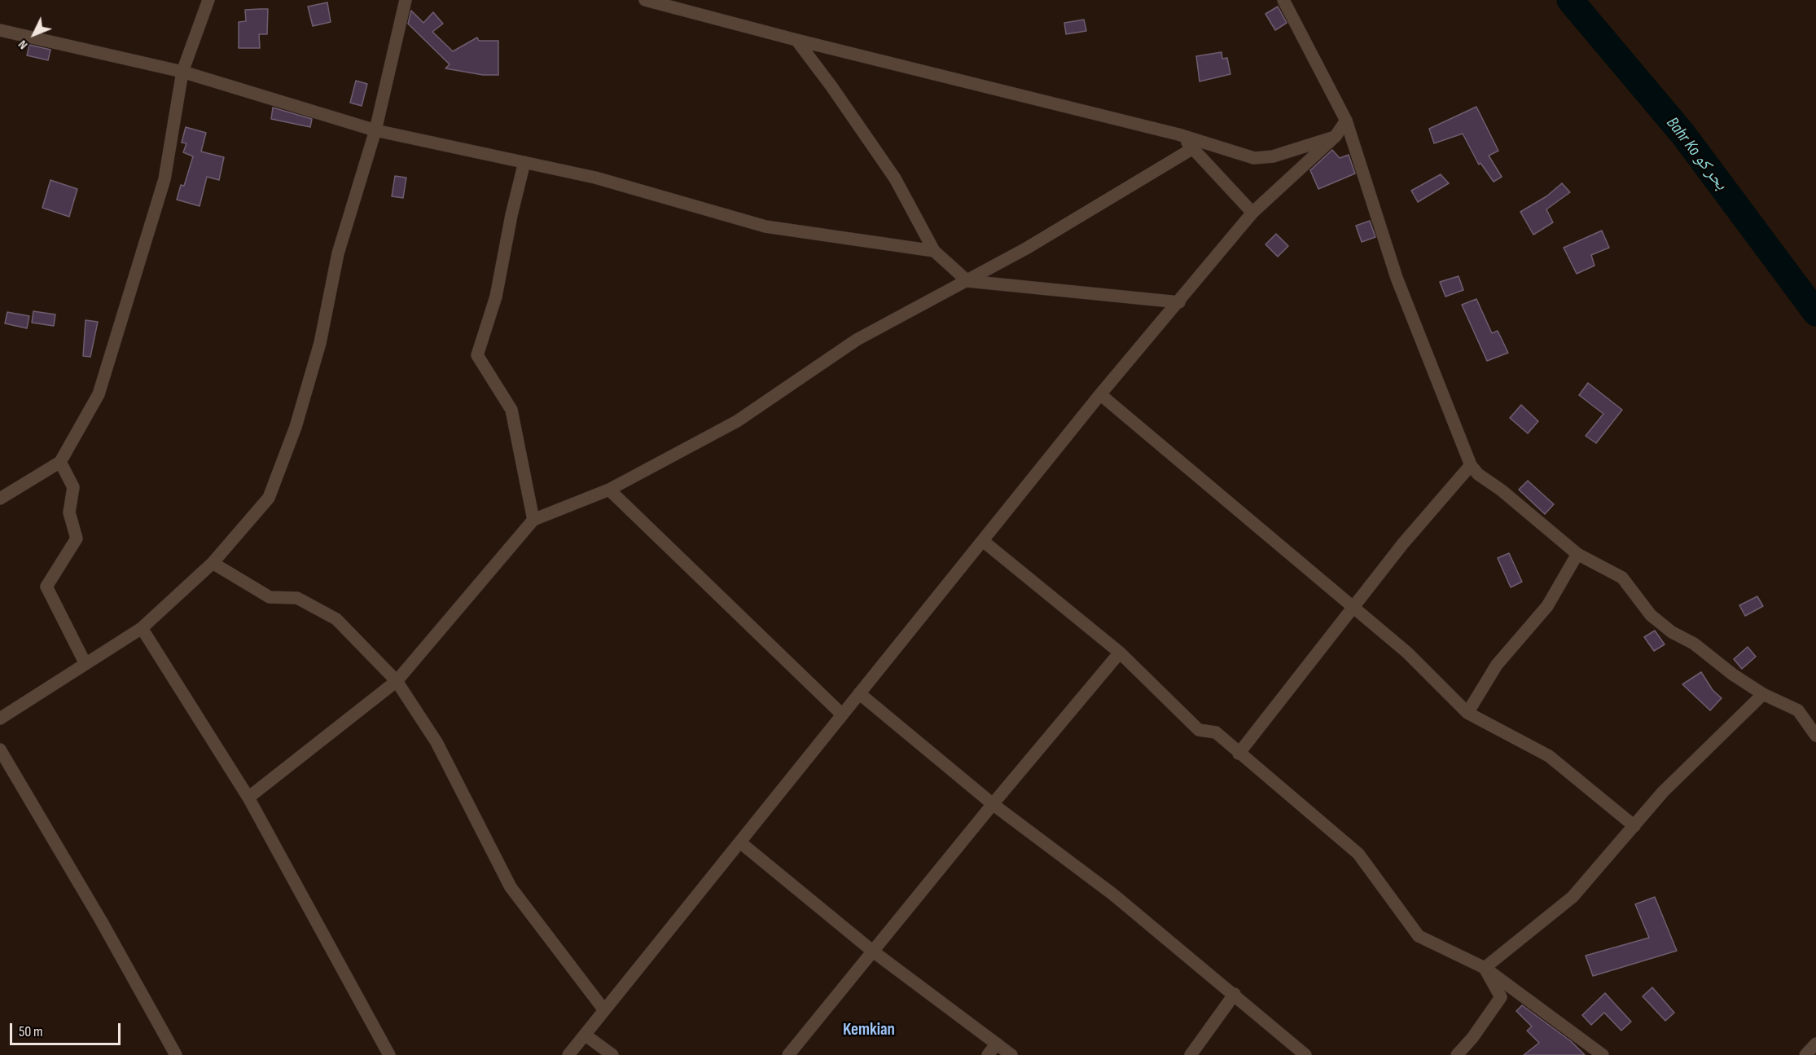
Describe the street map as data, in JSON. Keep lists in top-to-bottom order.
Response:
{
  "districts": ["Kemkian"],
  "water": ["Bahr Ko بحر كو"],
  "scale_bar": "50 m",
  "north": "bottom left"
}
